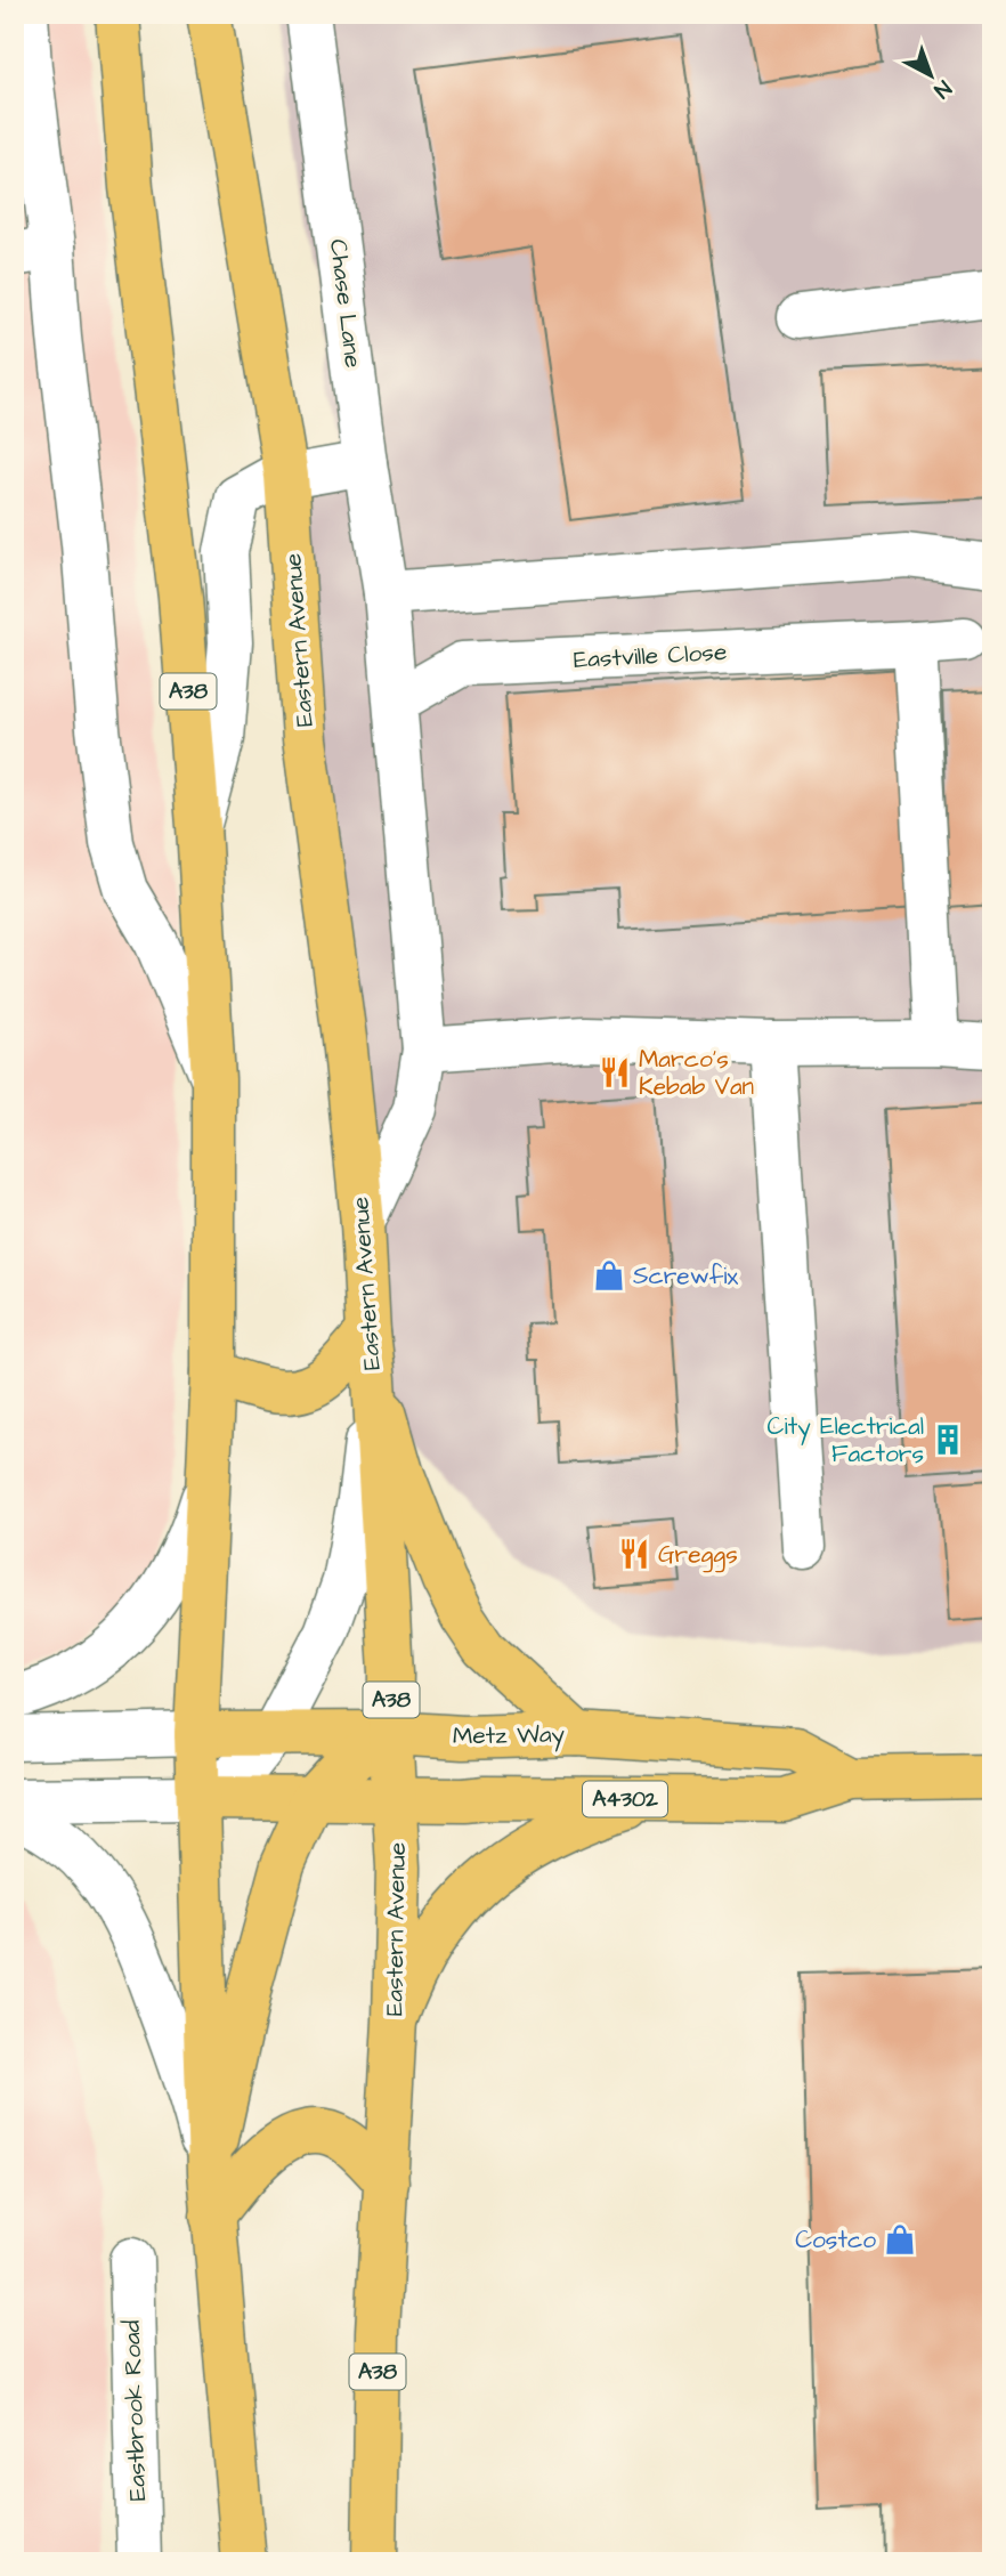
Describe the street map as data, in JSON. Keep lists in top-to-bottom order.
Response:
{
  "streets": {
    "main road": [
      "Eastern Avenue",
      "A38",
      "Metz Way",
      "A4302"
    ],
    "street": ["Chase Lane", "Eastville Close", "Eastbrook Road"]
  },
  "crossings": [
    ["Chase Lane", "Eastern Avenue"],
    ["Chase Lane", "Eastville Close"],
    ["Eastern Avenue", "Metz Way"],
    ["A38", "Metz Way"]
  ],
  "places": {
    "restaurant": ["Marco's Kebab Van", "Greggs"],
    "shop": ["Screwfix", "Costco"],
    "building": ["City Electrical Factors"]
  },
  "north": "bottom right"
}
